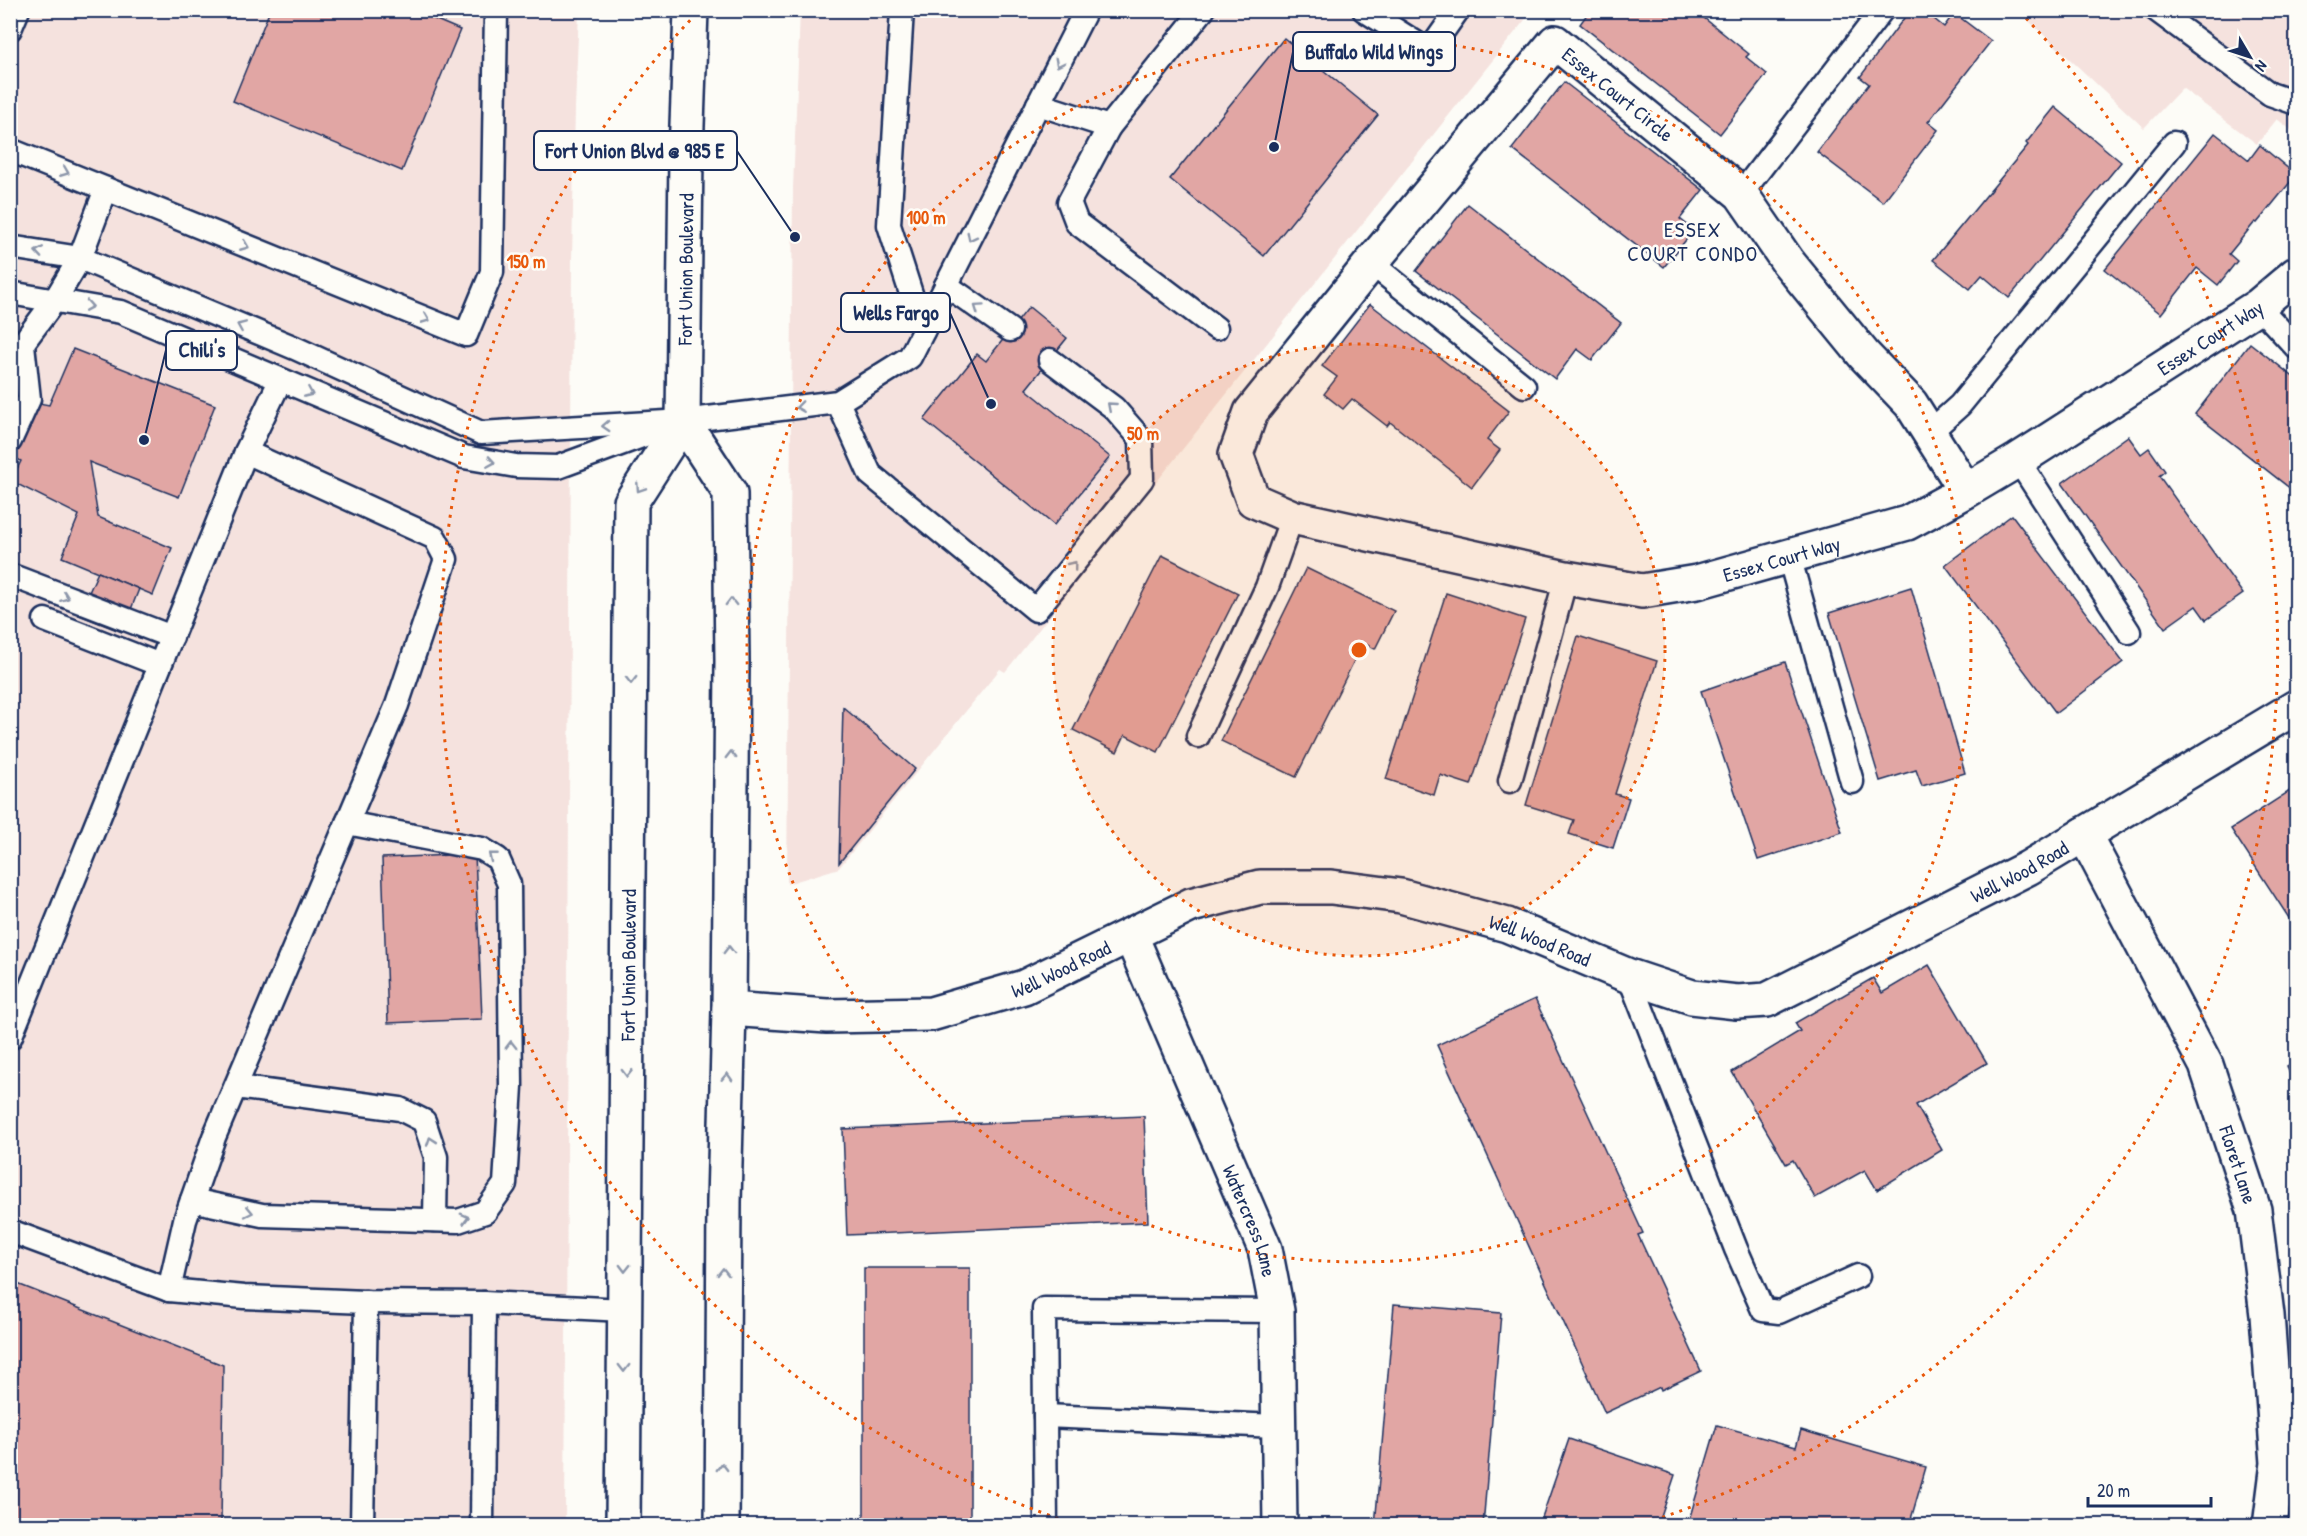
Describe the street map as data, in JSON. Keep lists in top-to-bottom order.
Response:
{
  "streets": {
    "street": [
      "Essex Court Circle",
      "Fort Union Boulevard",
      "Essex Court Way",
      "Well Wood Road",
      "Floret Lane",
      "Watercress Lane"
    ]
  },
  "crossings": [
    ["Essex Court Circle", "Essex Court Way"],
    ["Well Wood Road", "Floret Lane"],
    ["Well Wood Road", "Watercress Lane"]
  ],
  "districts": ["ESSEX COURT CONDO"],
  "places": [
    "Buffalo Wild Wings",
    "Fort Union Blvd @ 985 E",
    "Wells Fargo",
    "Chili's"
  ],
  "scale_bar": "20 m",
  "north": "bottom right",
  "rings": ["100 m", "150 m", "50 m"]
}
